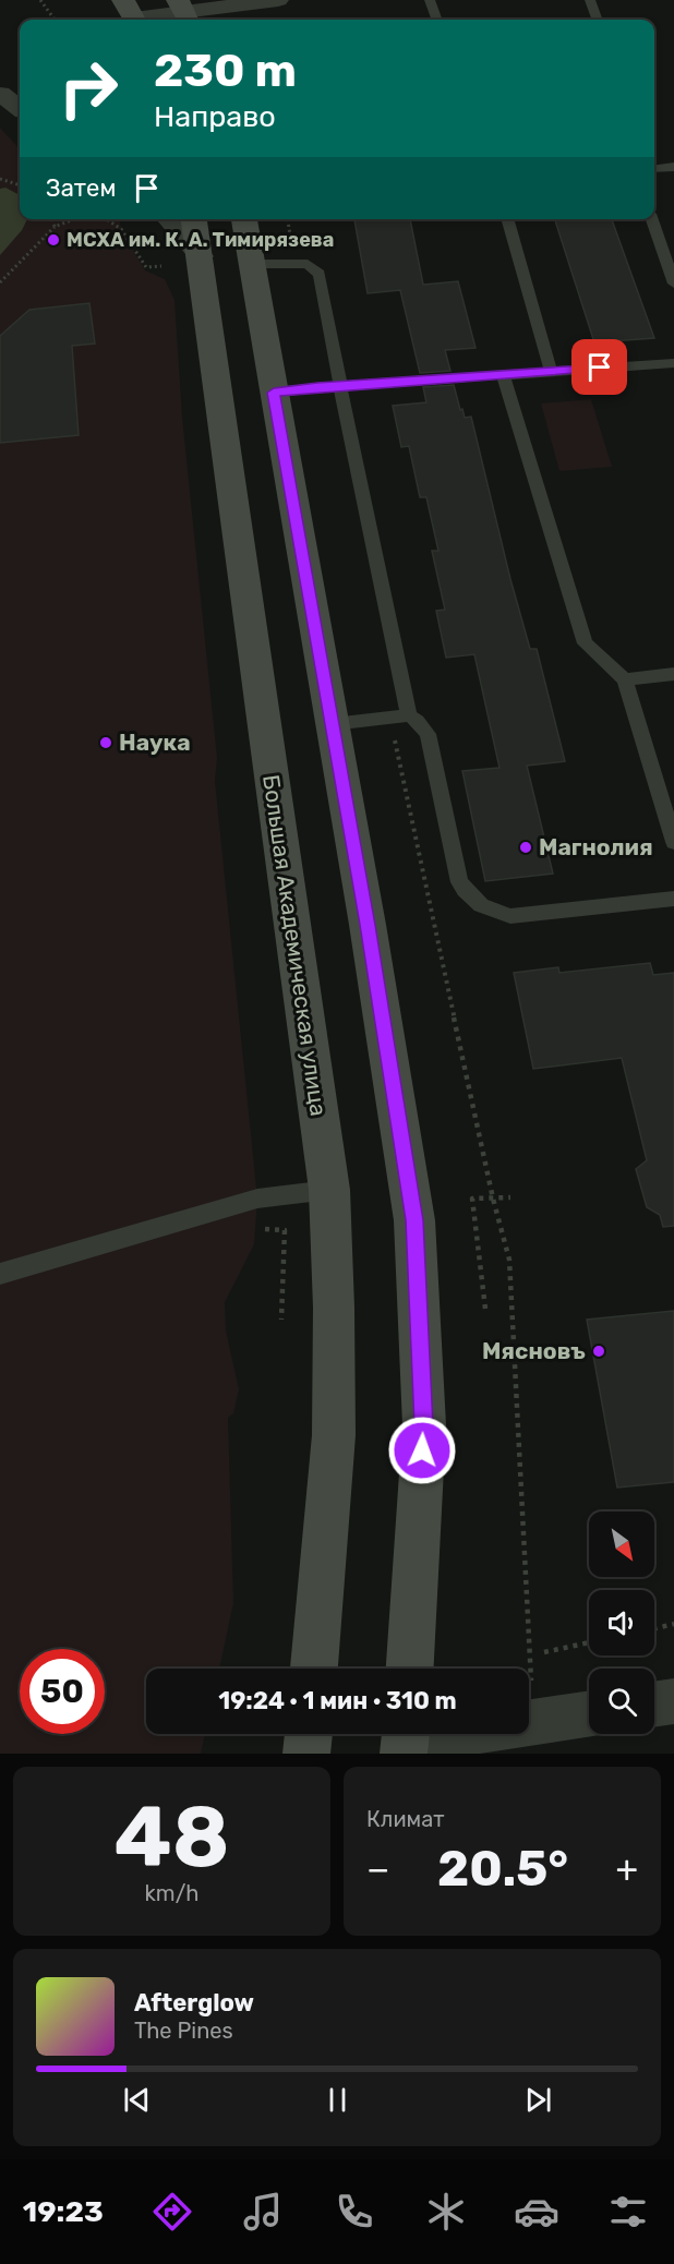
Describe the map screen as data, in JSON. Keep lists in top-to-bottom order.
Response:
{
  "streets": {
    "main road": ["Большая Академическая улица"]
  },
  "places": [
    "МСХА им. К. А. Тимирязева",
    "Наука",
    "Магнолия",
    "Мясновъ"
  ],
  "north": "bottom right",
  "page": {
    "turn": ["230 m", "Направо"],
    "then": "Затем",
    "limit": "50",
    "trip": "19:24 · 1 мин · 310 m",
    "tile": [
      ["48", "km/h"],
      "Климат"
    ],
    "heat": ["−", "20.5°", "+"],
    "song": ["Afterglow", "The Pines"],
    "tabs": "19:23"
  }
}
